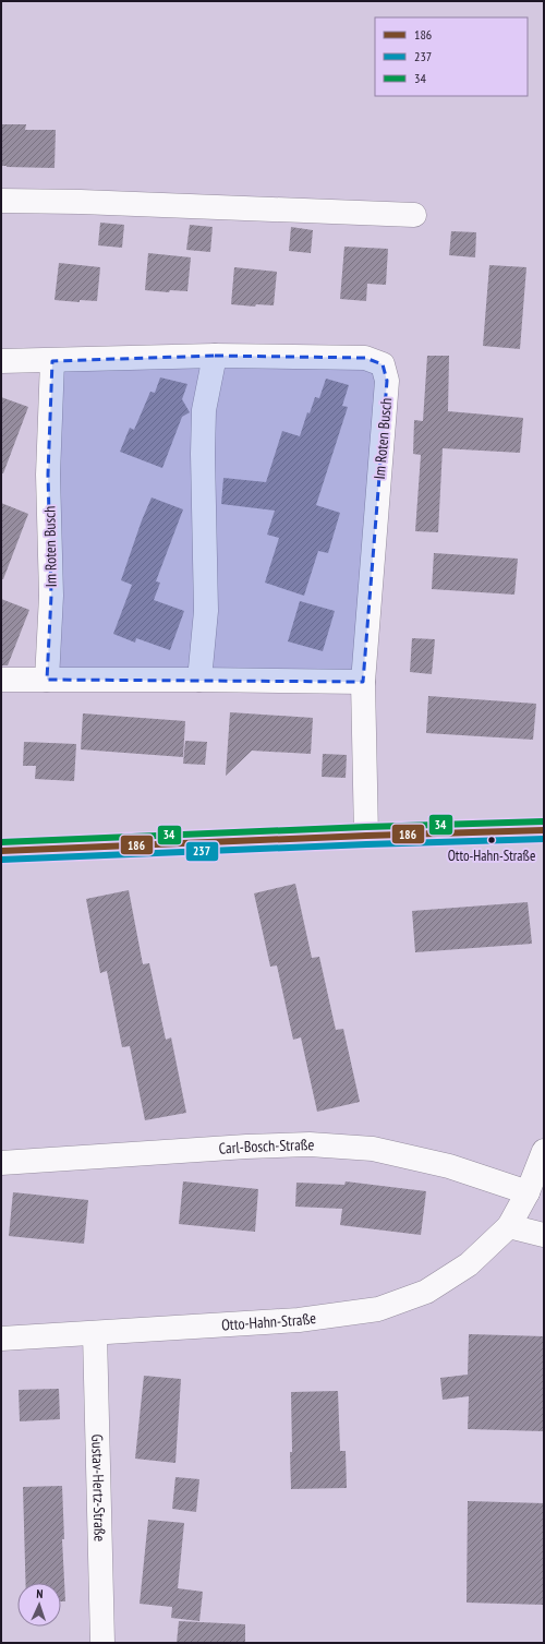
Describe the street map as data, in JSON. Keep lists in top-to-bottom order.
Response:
{
  "streets": {
    "street": [
      "Im Roten Busch",
      "Carl-Bosch-Straße",
      "Otto-Hahn-Straße",
      "Gustav-Hertz-Straße"
    ]
  },
  "crossings": [
    ["Carl-Bosch-Straße", "Otto-Hahn-Straße"],
    ["Otto-Hahn-Straße", "Gustav-Hertz-Straße"]
  ],
  "places": ["Otto-Hahn-Straße"],
  "lines": ["transit line 34", "transit line 186", "transit line 237"],
  "legend": ["186", "237", "34"],
  "north": "top"
}
